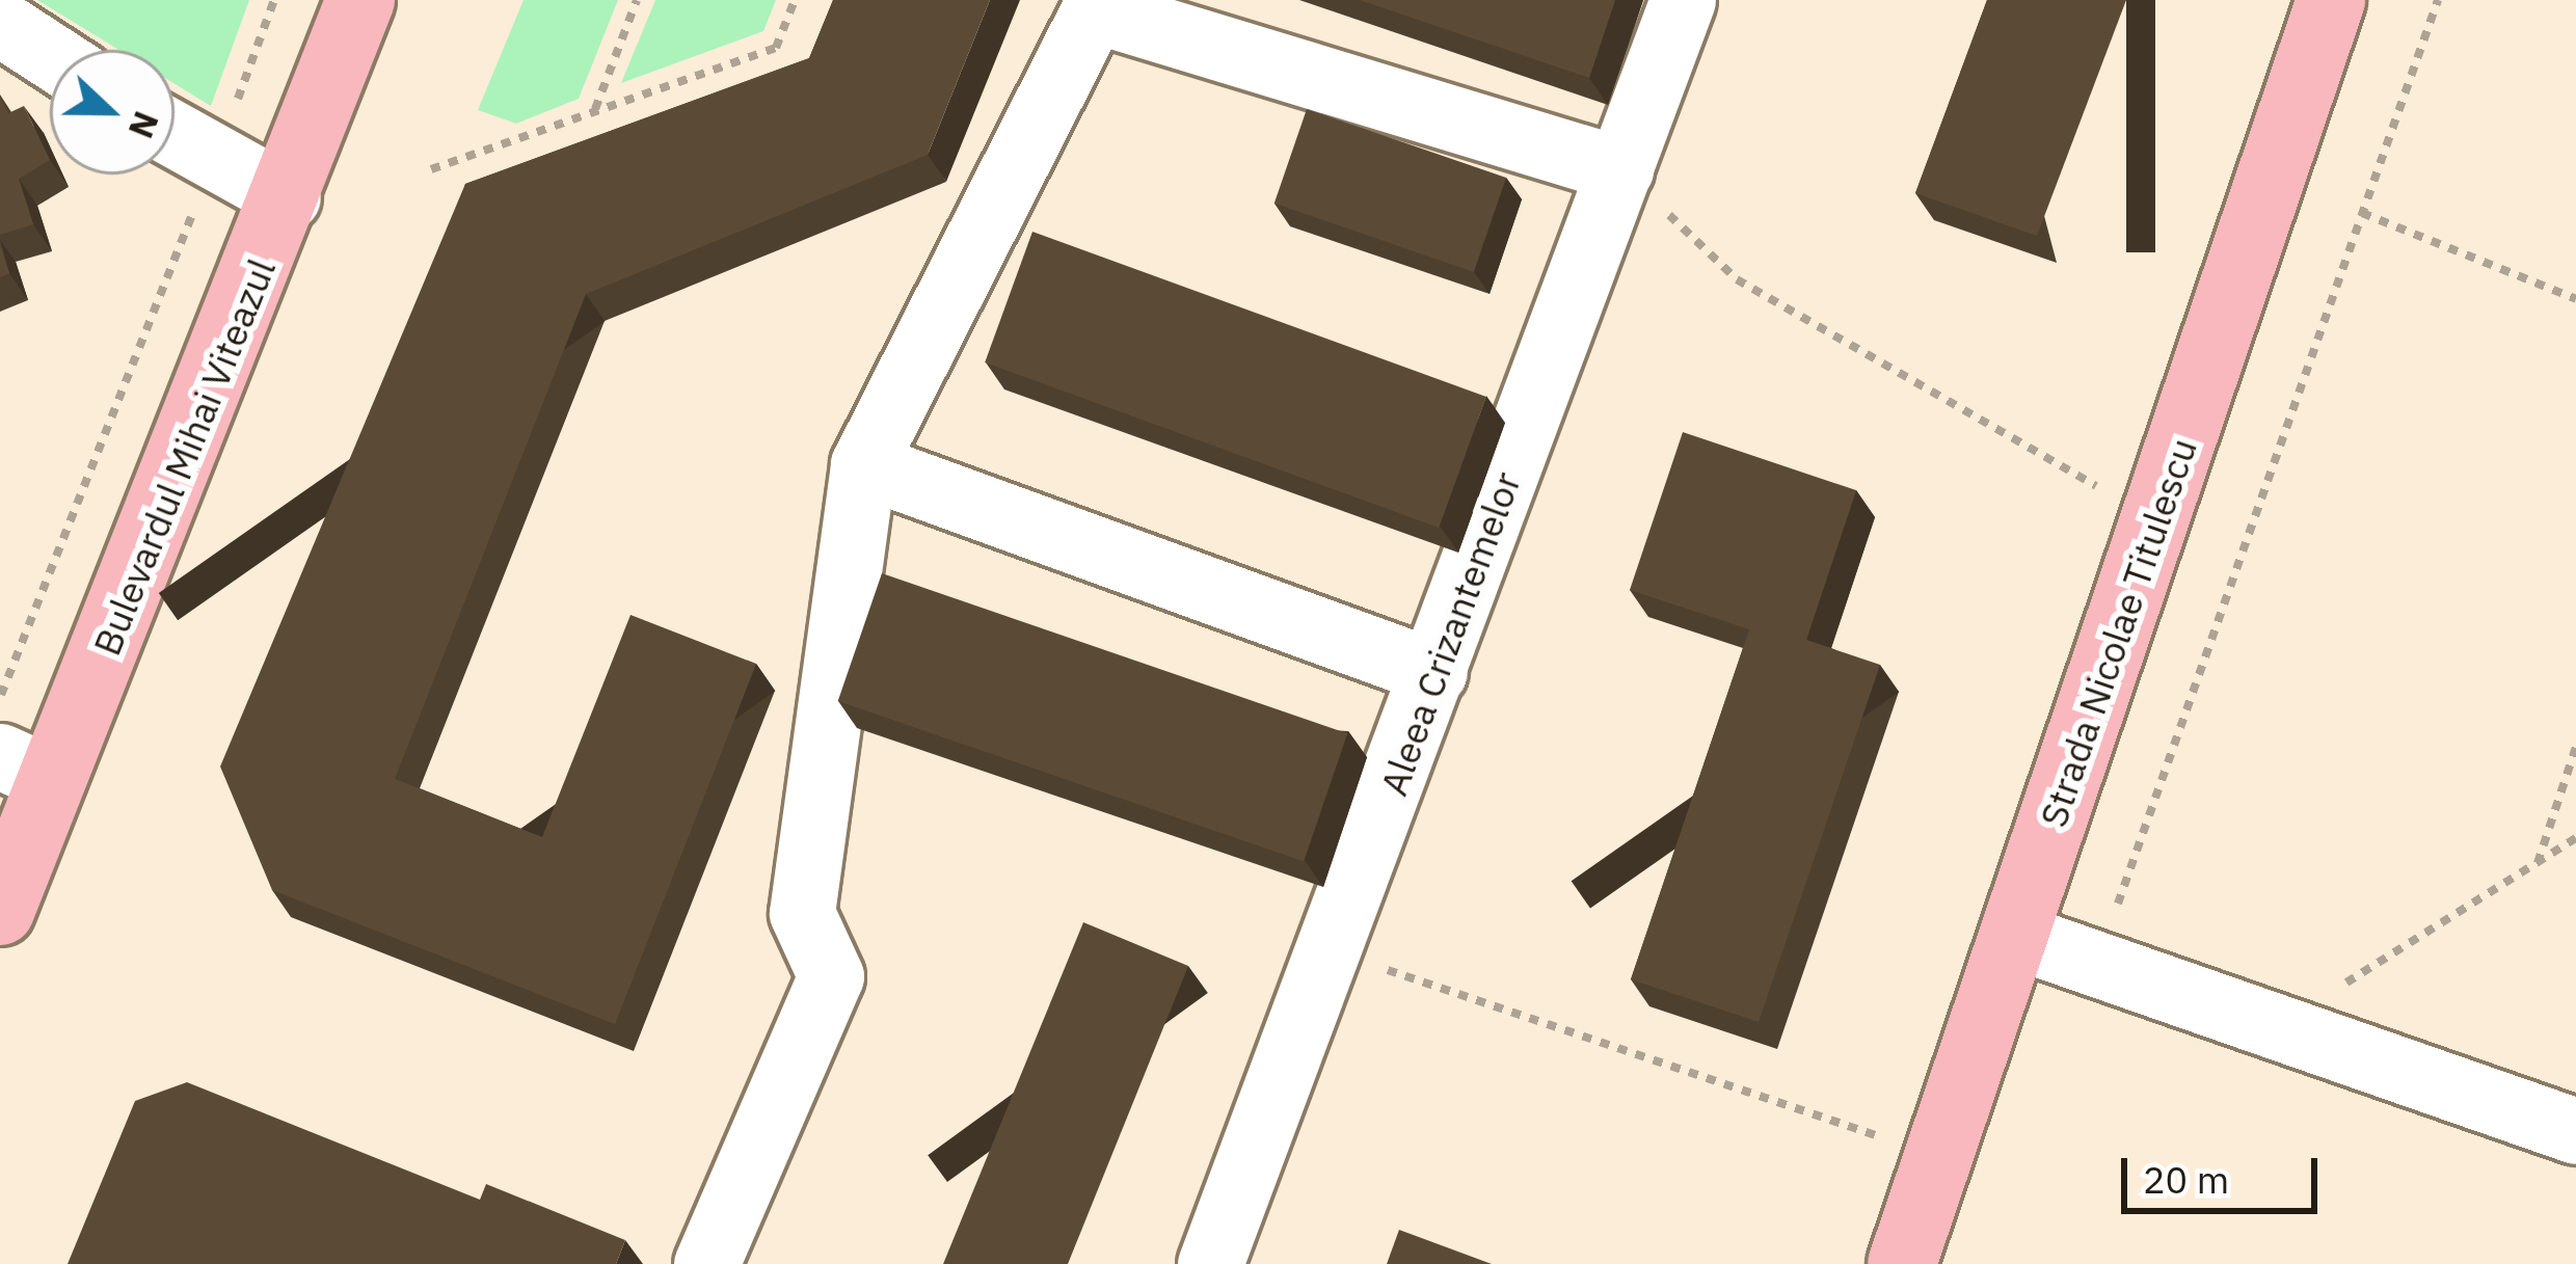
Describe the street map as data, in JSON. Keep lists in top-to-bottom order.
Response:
{
  "streets": {
    "main road": ["Bulevardul Mihai Viteazul", "Strada Nicolae Titulescu"],
    "street": ["Aleea Crizantemelor"]
  },
  "scale_bar": "20 m",
  "north": "right"
}
